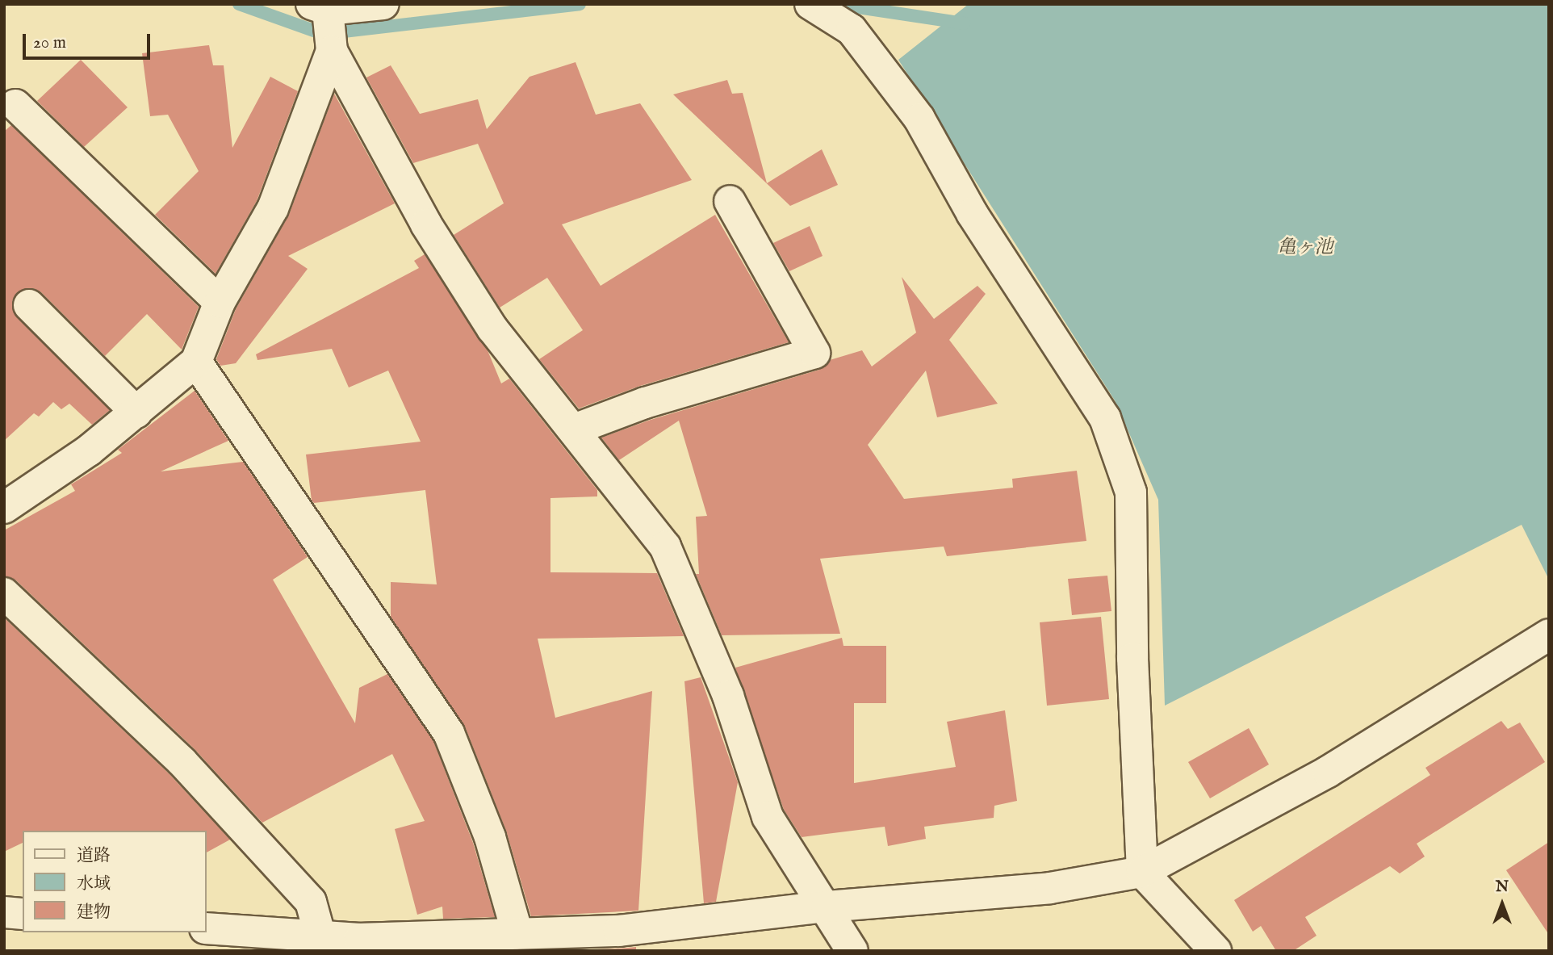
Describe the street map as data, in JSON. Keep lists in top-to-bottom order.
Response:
{
  "water": ["亀ヶ池"],
  "legend": ["道路", "水域", "建物"],
  "scale_bar": "20 m",
  "north": "top"
}
